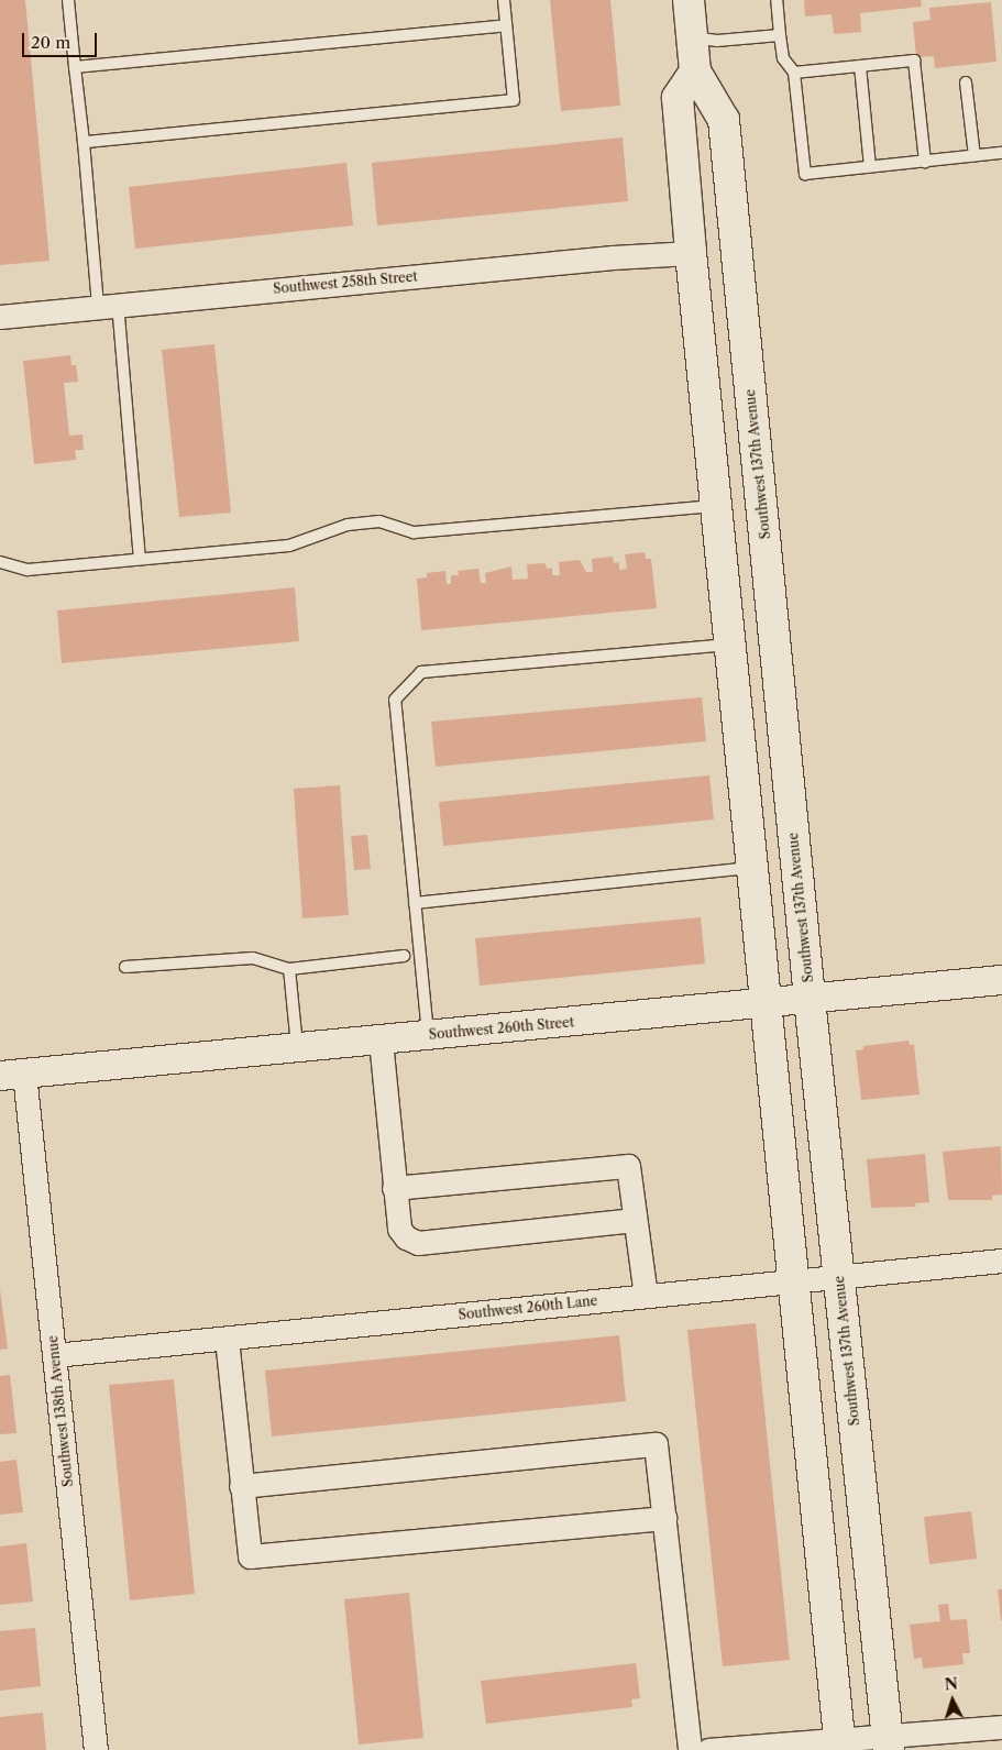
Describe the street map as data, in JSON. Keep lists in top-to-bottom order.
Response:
{
  "streets": {
    "main road": ["Southwest 137th Avenue"],
    "street": [
      "Southwest 258th Street",
      "Southwest 260th Street",
      "Southwest 260th Lane",
      "Southwest 138th Avenue"
    ]
  },
  "crossings": [
    ["Southwest 137th Avenue", "Southwest 260th Street"],
    ["Southwest 137th Avenue", "Southwest 260th Lane"],
    ["Southwest 260th Street", "Southwest 138th Avenue"],
    ["Southwest 260th Lane", "Southwest 138th Avenue"]
  ],
  "scale_bar": "20 m",
  "north": "top"
}
